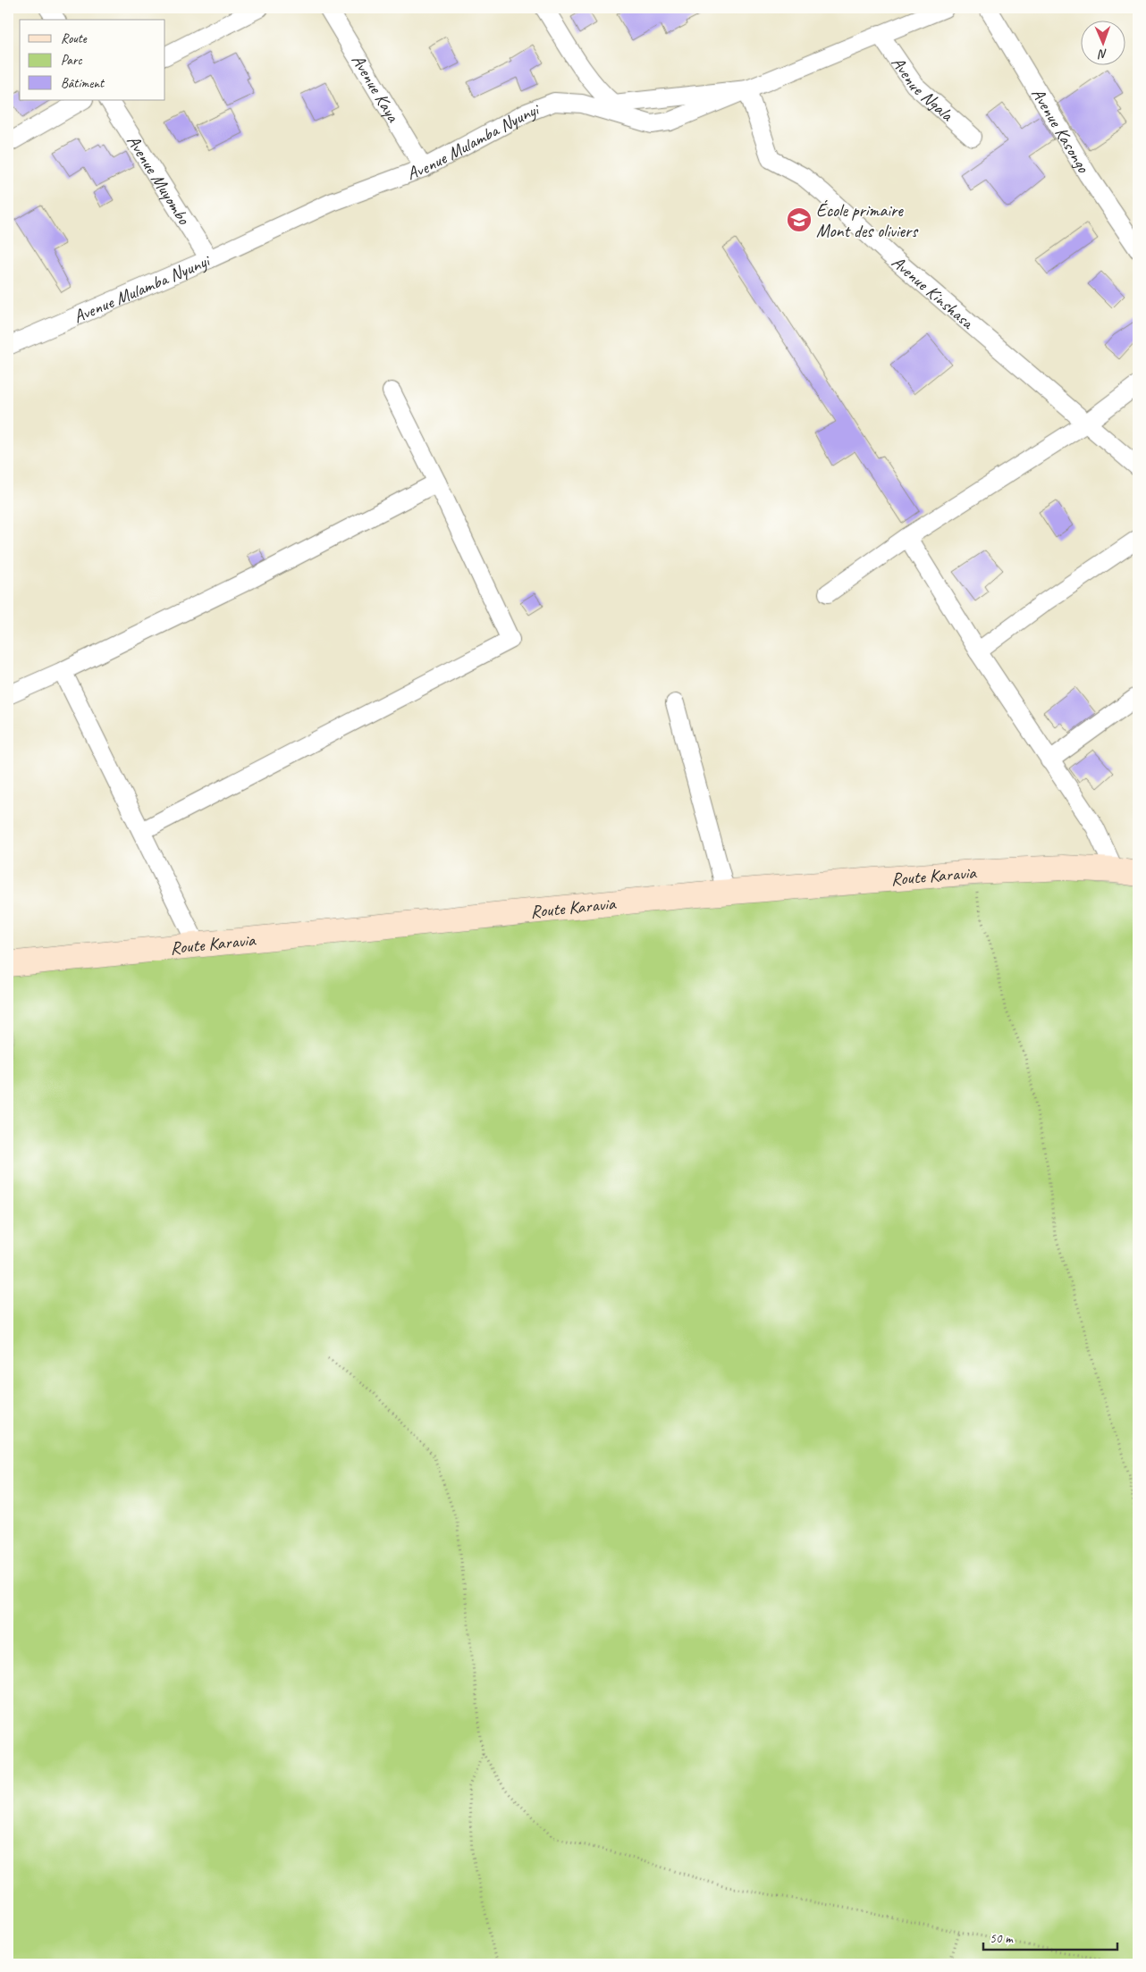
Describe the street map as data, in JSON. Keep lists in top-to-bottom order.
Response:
{
  "streets": {
    "street": [
      "Avenue Ngala",
      "Avenue Kaya",
      "Avenue Kasongo",
      "Avenue Mulamba Nyunyi",
      "Avenue Muyombo",
      "Avenue Kinshasa",
      "Route Karavia"
    ]
  },
  "crossings": [
    ["Avenue Ngala", "Avenue Mulamba Nyunyi"],
    ["Avenue Kaya", "Avenue Mulamba Nyunyi"],
    ["Avenue Mulamba Nyunyi", "Avenue Muyombo"],
    ["Avenue Mulamba Nyunyi", "Avenue Kinshasa"]
  ],
  "places": {
    "school or university": ["École primaire Mont des oliviers"]
  },
  "legend": ["Route", "Parc", "Bâtiment"],
  "scale_bar": "50 m",
  "north": "bottom"
}
